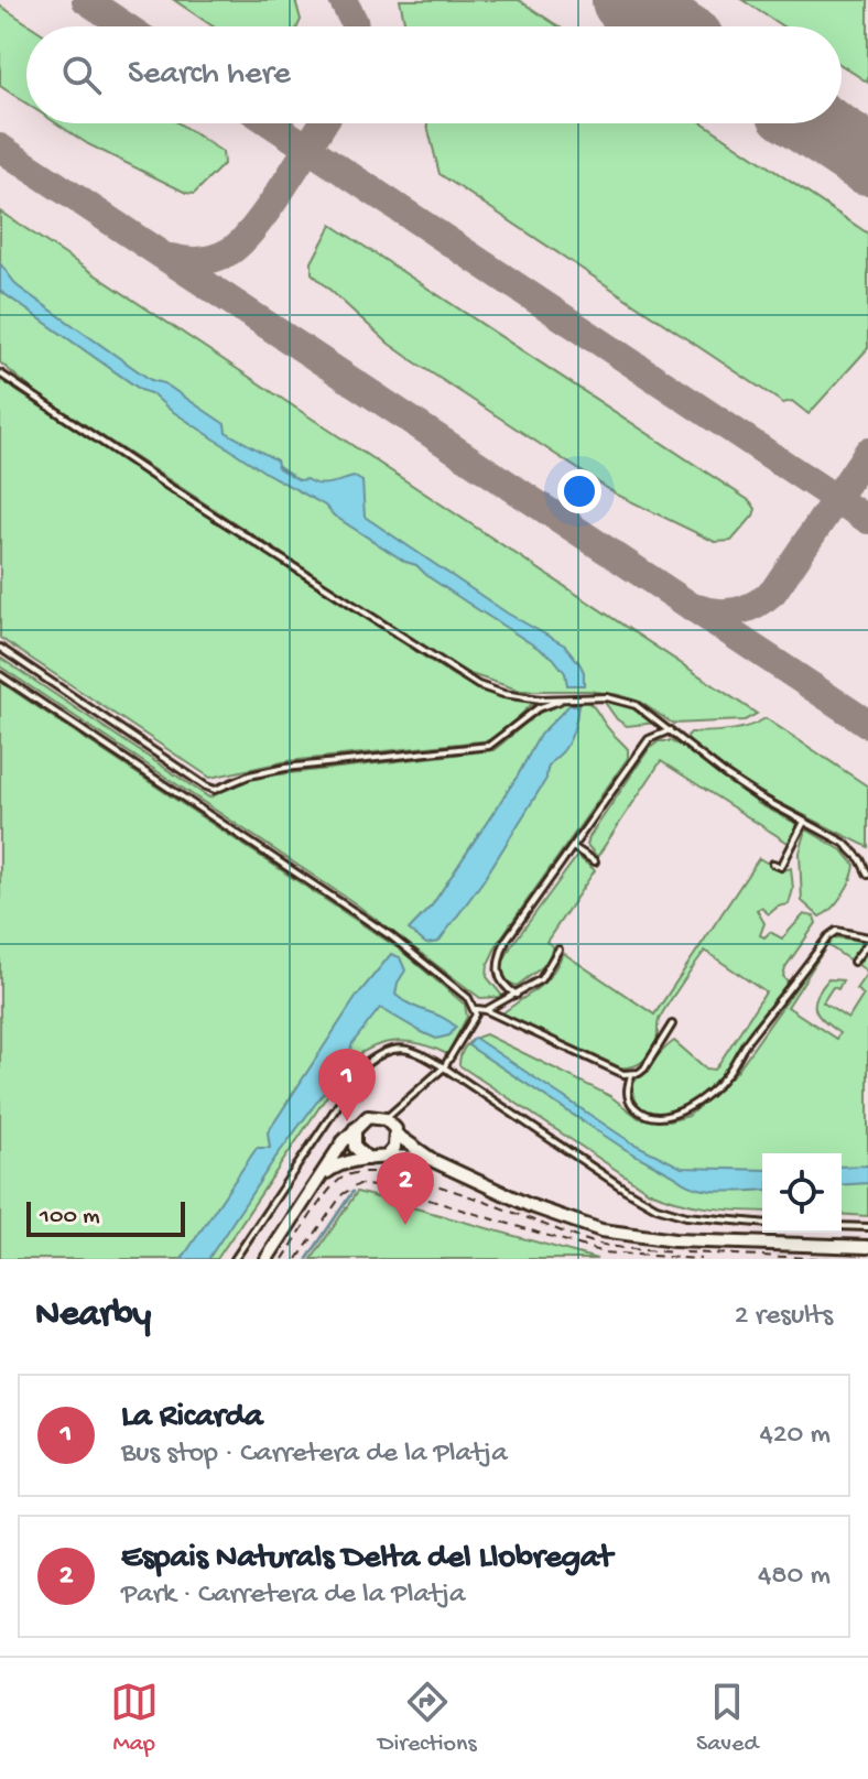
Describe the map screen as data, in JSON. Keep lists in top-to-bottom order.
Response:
{
  "scale_bar": "100 m",
  "page": {
    "search": "Search here",
    "pins": ["1", "2"],
    "scale": "100 m",
    "heading": ["Nearby", "2 results"],
    "list": [
      {
        "mark": "1",
        "name": "La Ricarda",
        "note": "Bus stop · Carretera de la Platja",
        "value": "420 m"
      },
      {
        "mark": "2",
        "name": "Espais Naturals Delta del Llobregat",
        "note": "Park · Carretera de la Platja",
        "value": "480 m"
      }
    ],
    "nav": ["Map", "Directions", "Saved"]
  }
}
